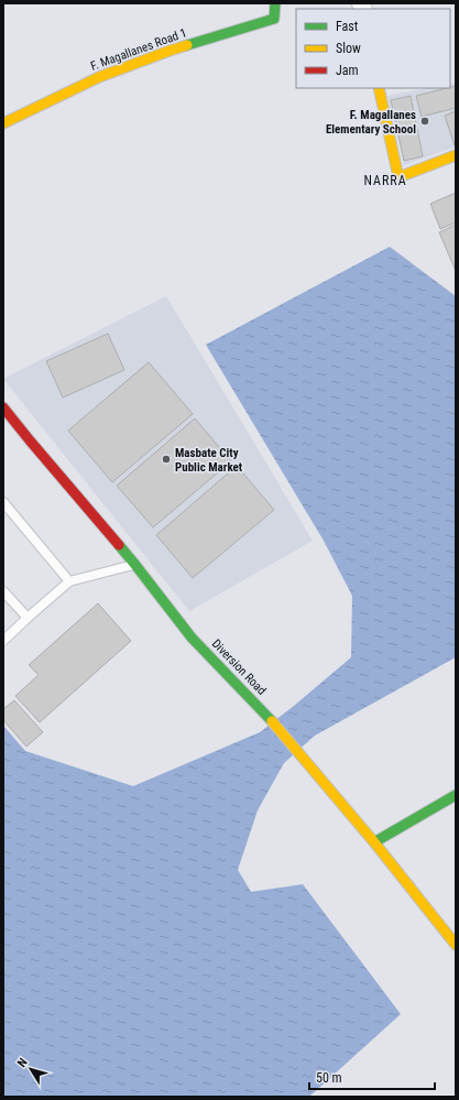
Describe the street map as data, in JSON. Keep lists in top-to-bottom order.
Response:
{
  "streets": {
    "street": ["F. Magallanes Road 1", "Diversion Road"]
  },
  "districts": ["NARRA"],
  "places": ["F. Magallanes Elementary School", "Masbate City Public Market"],
  "legend": ["Fast", "Slow", "Jam"],
  "scale_bar": "50 m",
  "north": "top left"
}
